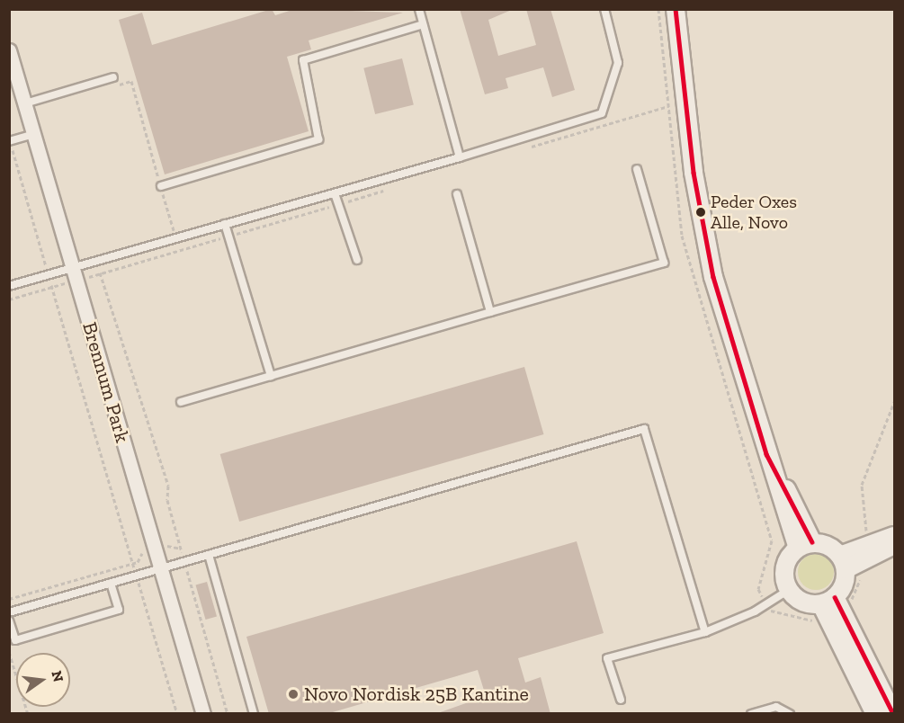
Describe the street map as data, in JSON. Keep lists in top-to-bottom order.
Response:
{
  "streets": {
    "street": ["Brennum Park"]
  },
  "places": ["Peder Oxes Alle, Novo", "Novo Nordisk 25B Kantine"],
  "north": "right"
}
